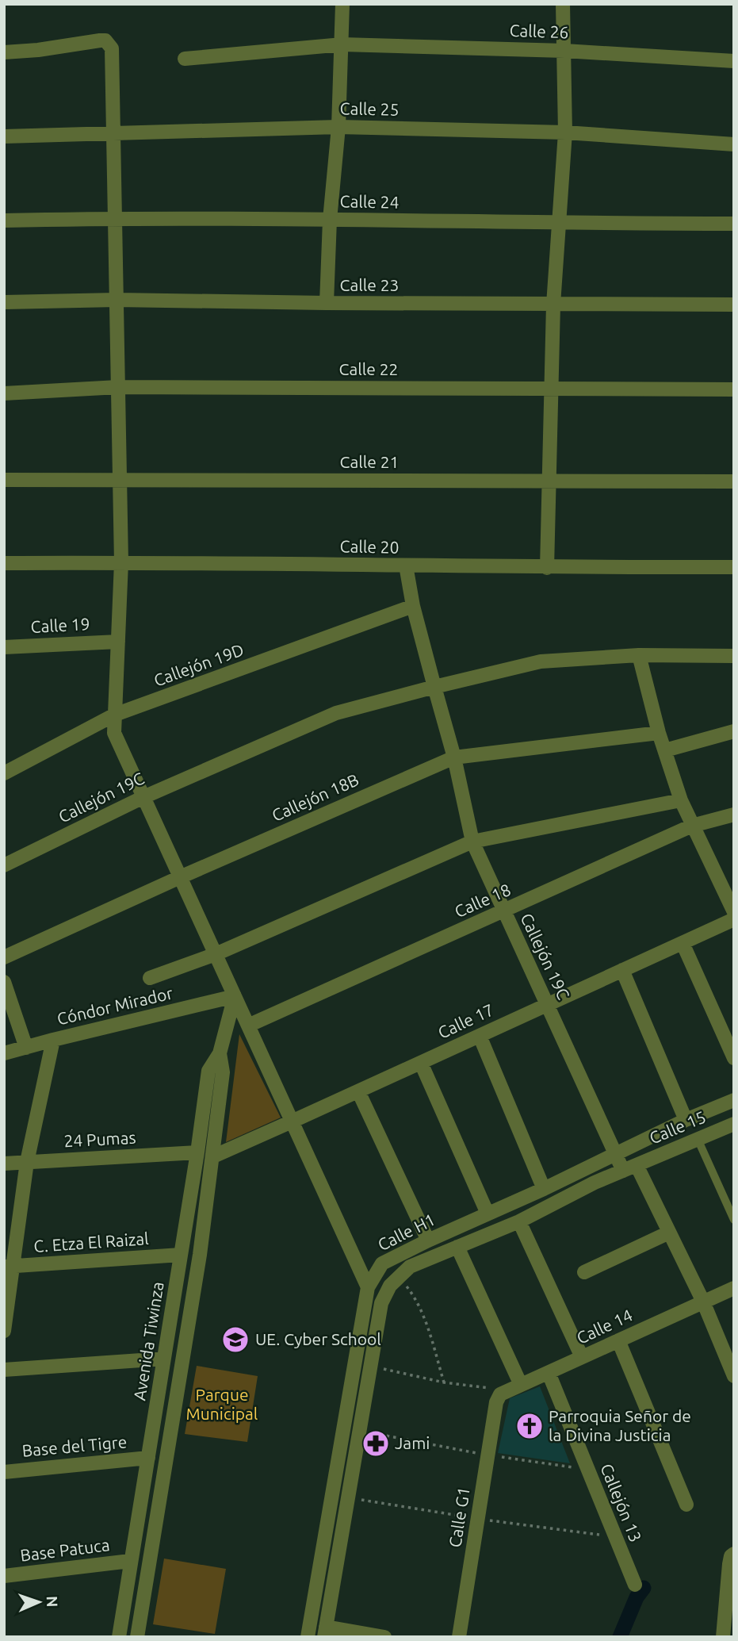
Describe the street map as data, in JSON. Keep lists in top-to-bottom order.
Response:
{
  "streets": {
    "street": [
      "Calle 26",
      "Calle 25",
      "Calle 24",
      "Calle 23",
      "Calle 22",
      "Calle 21",
      "Calle 20",
      "Calle 19",
      "Callejón 19D",
      "Callejón 19C",
      "Callejón 18B",
      "Calle 18",
      "Cóndor Mirador",
      "Calle 17",
      "Calle 15",
      "24 Pumas",
      "Calle H1",
      "C. Etza El Raizal",
      "Calle 14",
      "Avenida Tiwinza",
      "Base del Tigre",
      "Callejón 13",
      "Calle G1",
      "Base Patuca"
    ]
  },
  "crossings": [
    ["Callejón 19C", "Callejón 18B"],
    ["Callejón 19C", "Calle 18"],
    ["Callejón 19C", "Calle 17"],
    ["Callejón 19C", "Calle H1"],
    ["Cóndor Mirador", "Avenida Tiwinza"],
    ["Calle 17", "Avenida Tiwinza"],
    ["Calle 15", "Calle H1"],
    ["24 Pumas", "Avenida Tiwinza"],
    ["C. Etza El Raizal", "Avenida Tiwinza"],
    ["Calle 14", "Callejón 13"],
    ["Calle 14", "Calle G1"],
    ["Avenida Tiwinza", "Base del Tigre"],
    ["Avenida Tiwinza", "Base Patuca"]
  ],
  "parks": ["Parque Municipal"],
  "places": {
    "school or university": ["UE. Cyber School"],
    "church": ["Parroquia Señor de la Divina Justicia"],
    "pharmacy": ["Jami"]
  },
  "north": "right"
}
